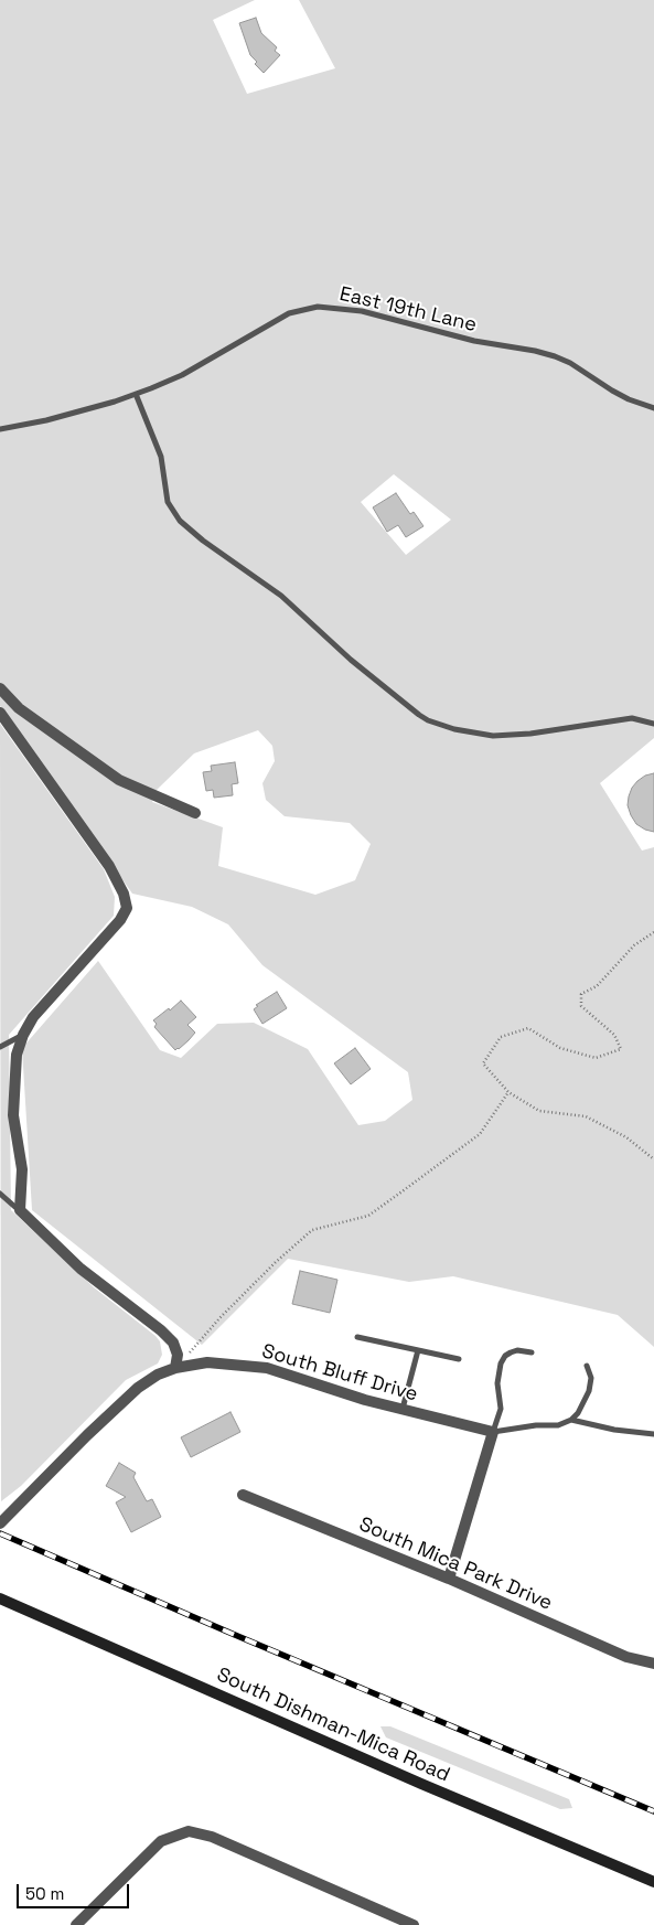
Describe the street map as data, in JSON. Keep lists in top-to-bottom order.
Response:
{
  "streets": {
    "main road": ["South Dishman-Mica Road"],
    "street": ["South Bluff Drive", "South Mica Park Drive"],
    "lane": ["East 19th Lane"]
  },
  "scale_bar": "50 m"
}
